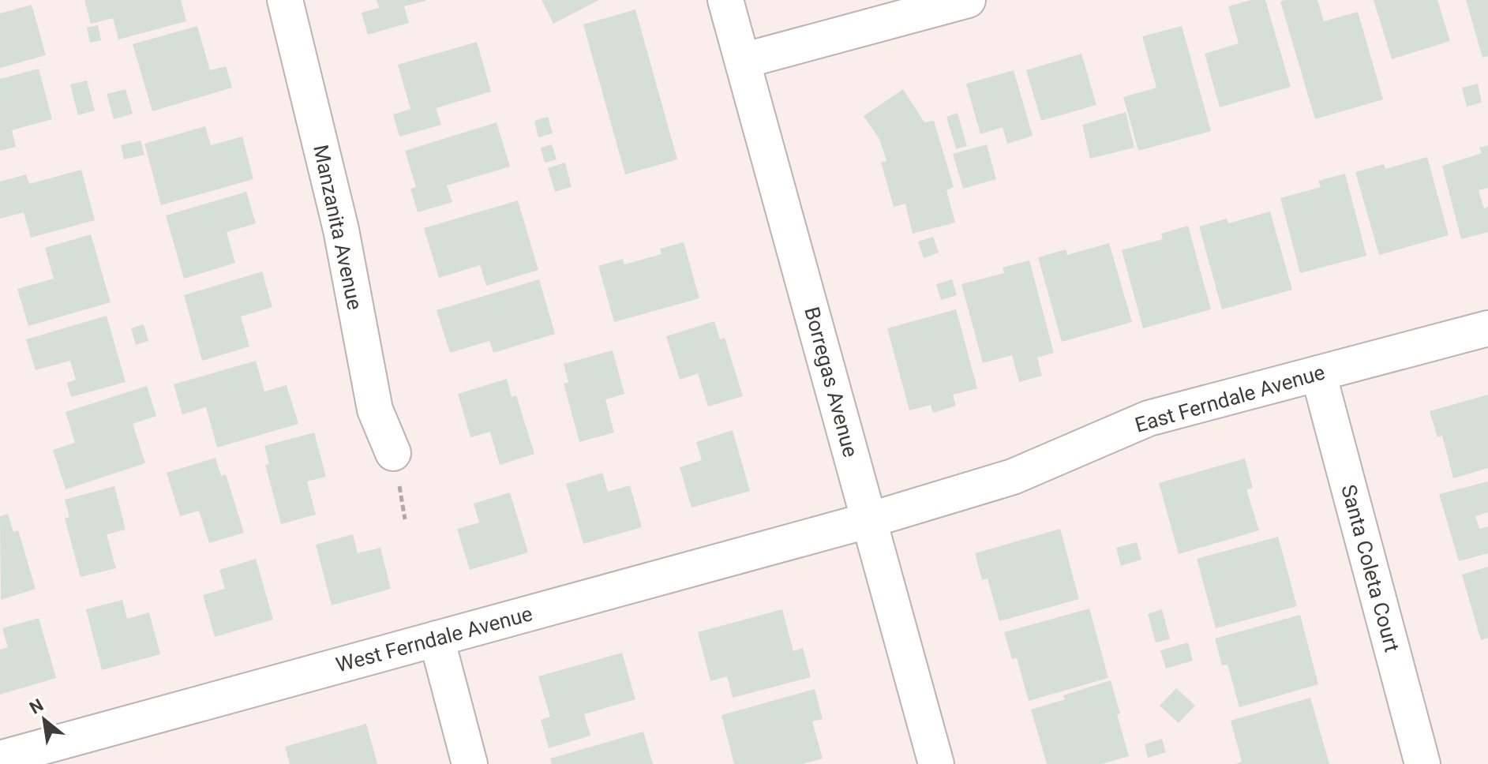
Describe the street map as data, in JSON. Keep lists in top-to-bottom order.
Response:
{
  "streets": {
    "street": [
      "Manzanita Avenue",
      "Borregas Avenue",
      "East Ferndale Avenue",
      "Santa Coleta Court",
      "West Ferndale Avenue"
    ]
  },
  "crossings": [
    ["Borregas Avenue", "East Ferndale Avenue"],
    ["Borregas Avenue", "West Ferndale Avenue"],
    ["East Ferndale Avenue", "Santa Coleta Court"],
    ["East Ferndale Avenue", "West Ferndale Avenue"]
  ],
  "north": "top left"
}
